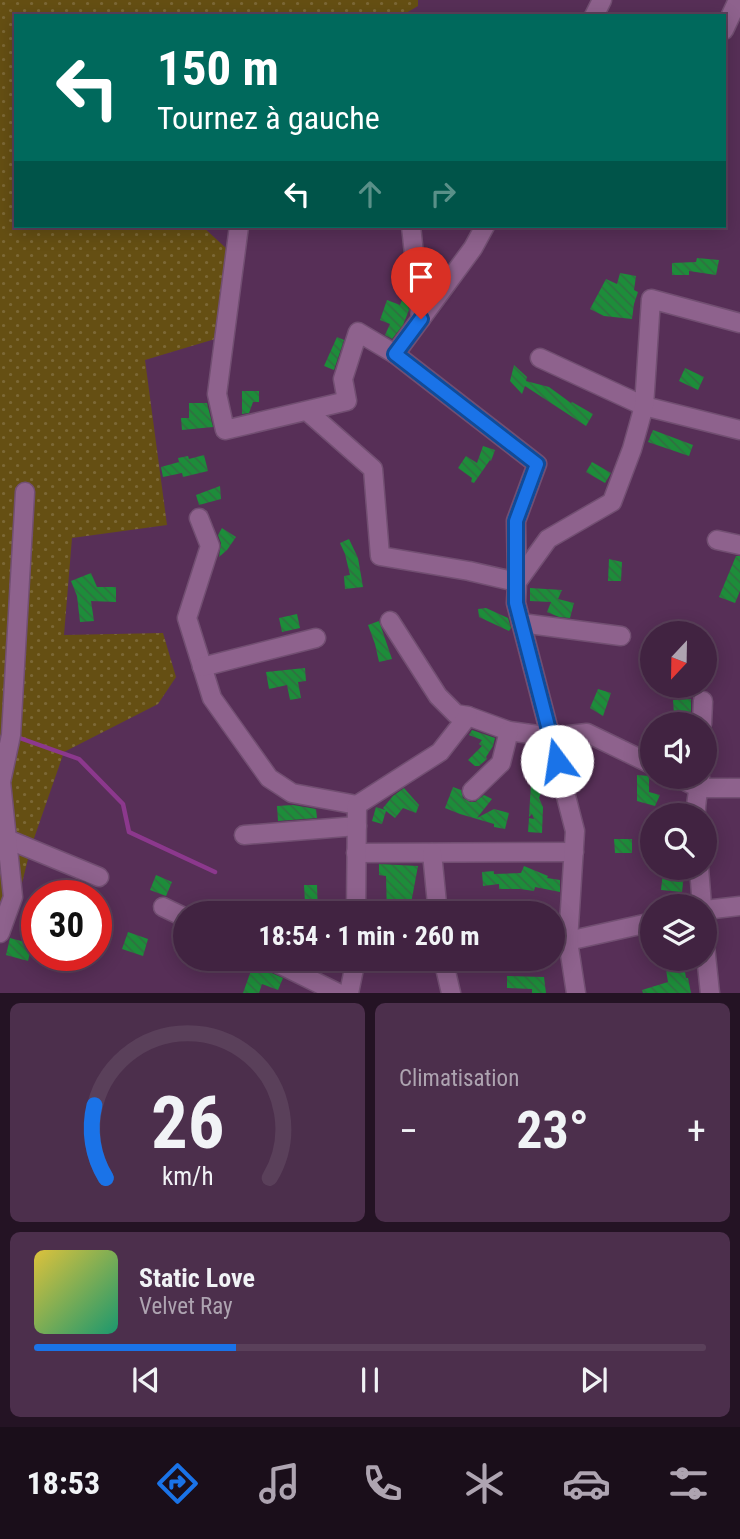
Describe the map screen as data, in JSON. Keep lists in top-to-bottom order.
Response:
{
  "north": "bottom",
  "page": {
    "turn": ["150 m", "Tournez à gauche"],
    "limit": "30",
    "trip": "18:54 · 1 min · 260 m",
    "tile": "Climatisation",
    "heat": ["−", "23°", "+"],
    "song": ["Static Love", "Velvet Ray"],
    "tabs": "18:53",
    "gauge": ["26", "km/h"]
  }
}
